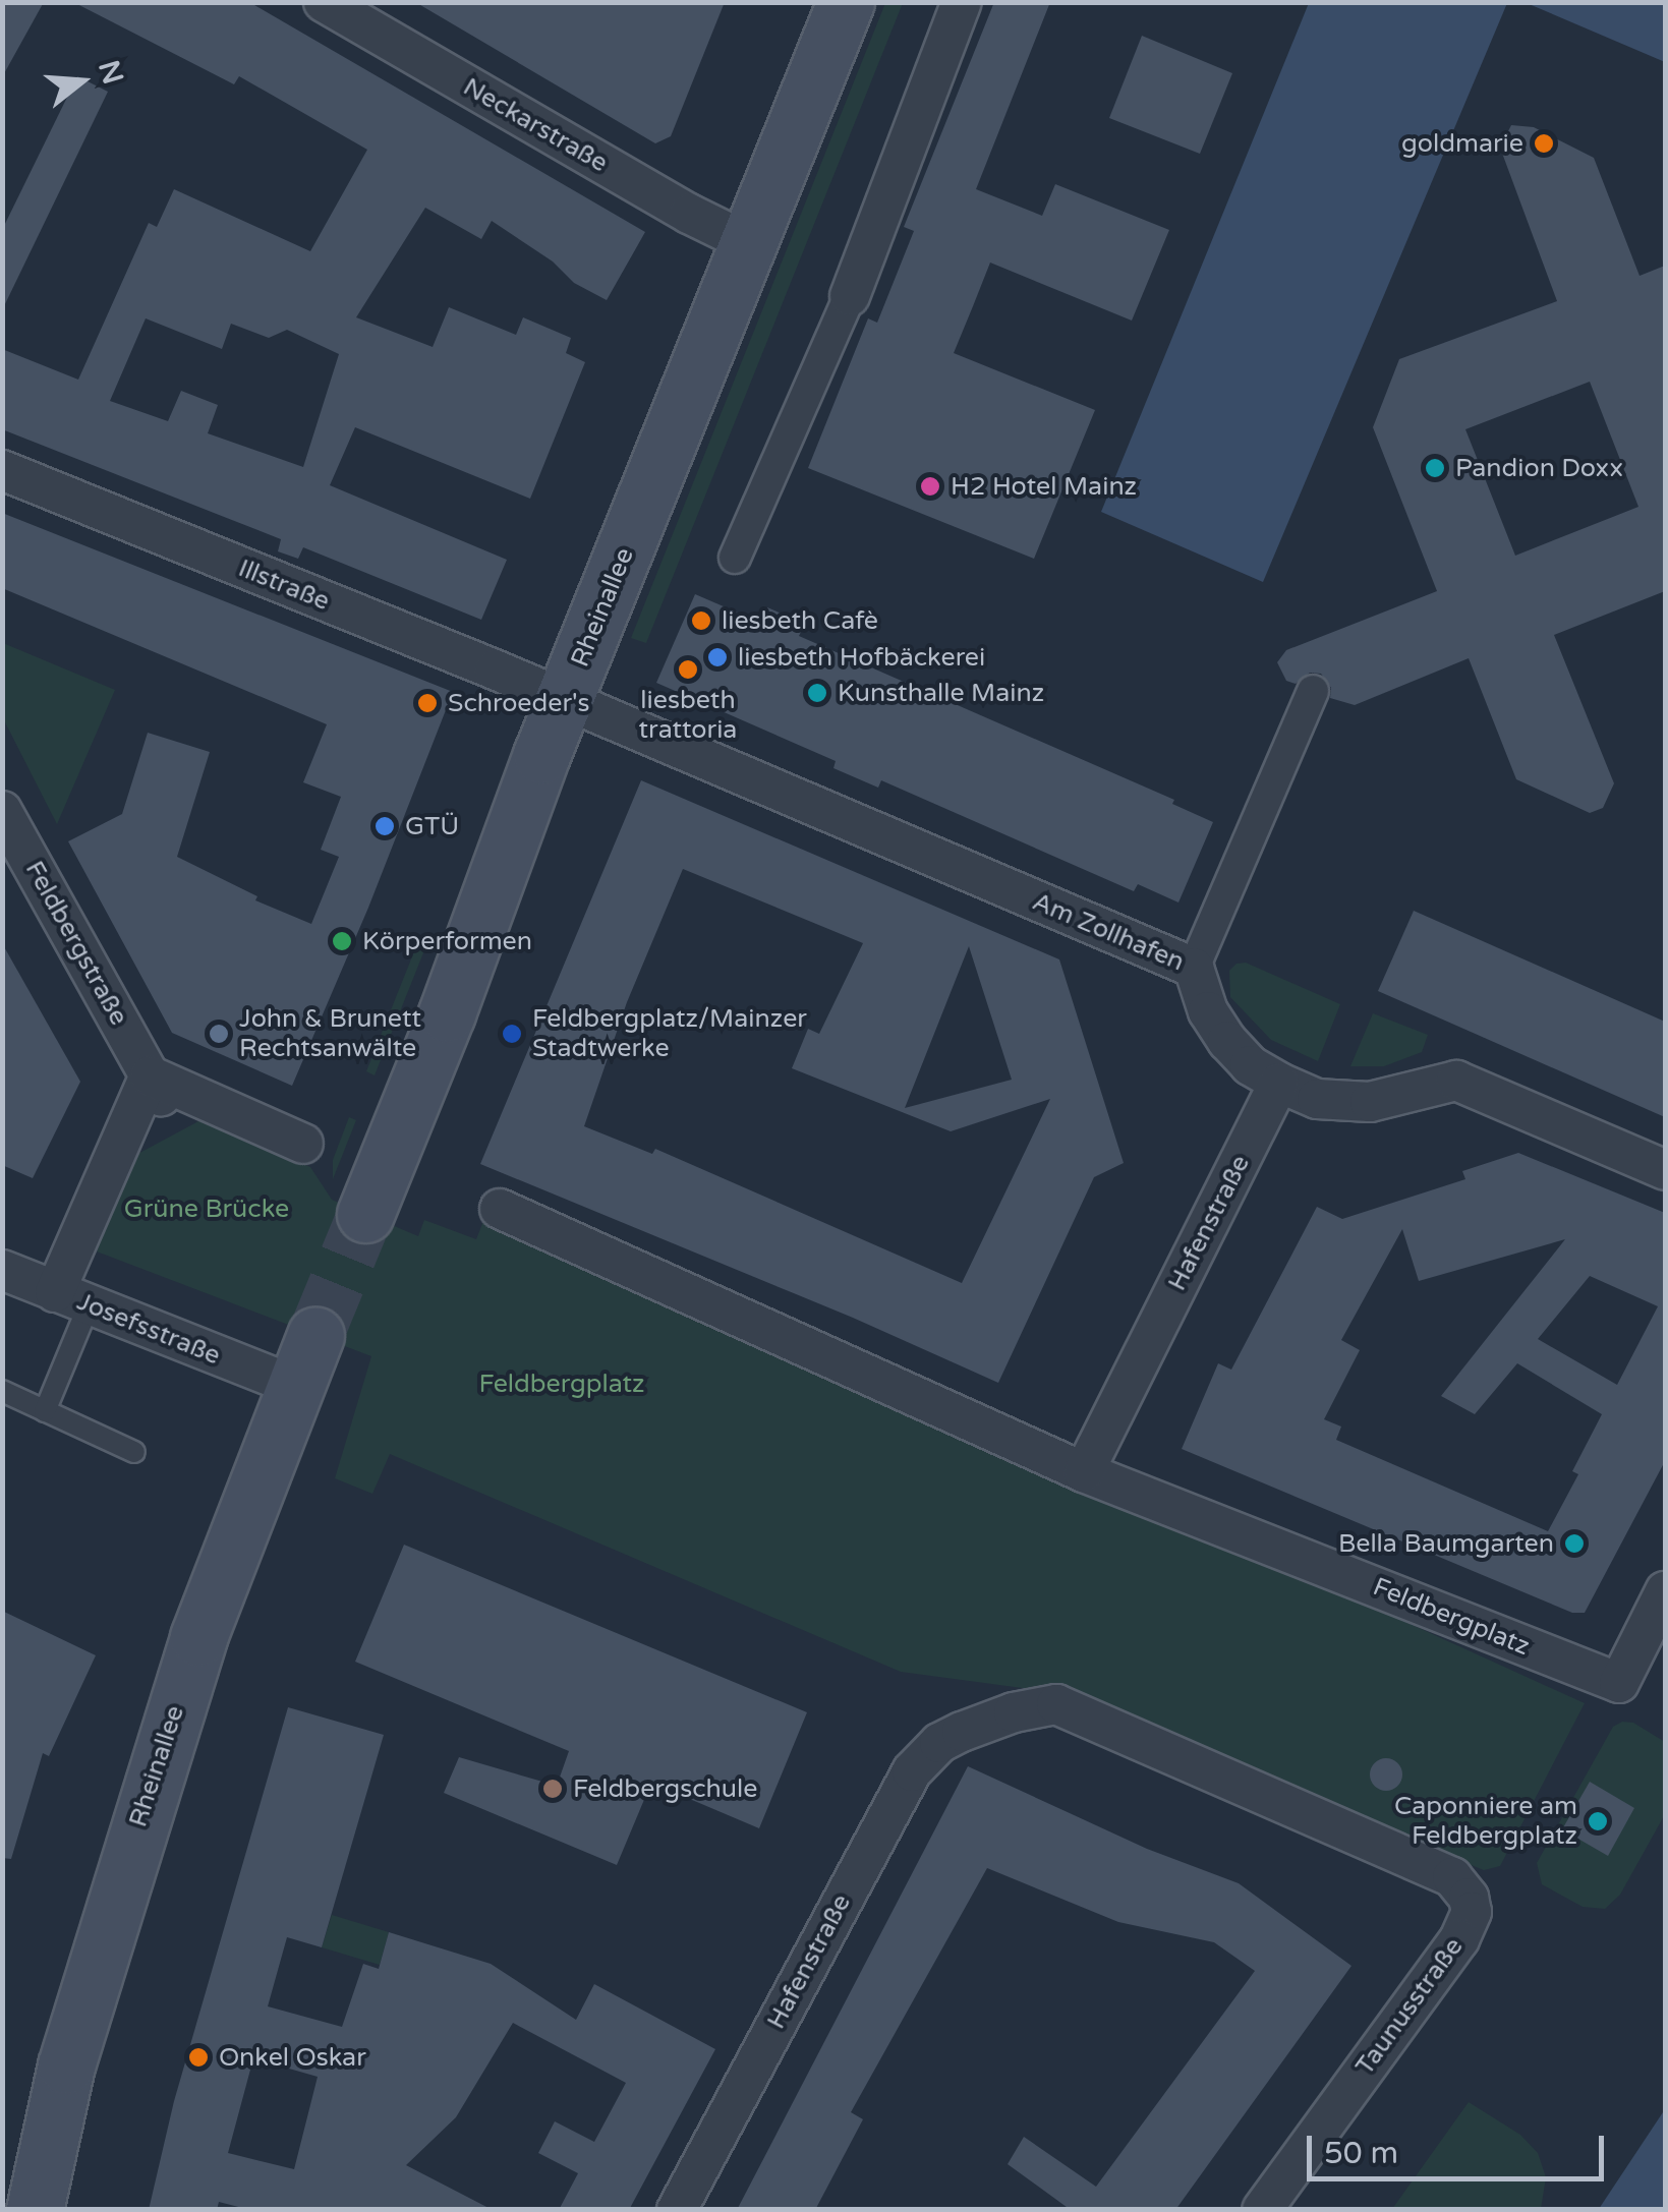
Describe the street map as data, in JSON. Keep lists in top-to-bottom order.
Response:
{
  "streets": {
    "main road": ["Rheinallee"],
    "street": [
      "Neckarstraße",
      "Illstraße",
      "Am Zollhafen",
      "Feldbergstraße",
      "Hafenstraße",
      "Josefsstraße",
      "Feldbergplatz",
      "Taunusstraße"
    ]
  },
  "crossings": [
    ["Neckarstraße", "Rheinallee"],
    ["Illstraße", "Rheinallee"],
    ["Illstraße", "Am Zollhafen"],
    ["Rheinallee", "Am Zollhafen"],
    ["Rheinallee", "Josefsstraße"],
    ["Am Zollhafen", "Hafenstraße"],
    ["Hafenstraße", "Feldbergplatz"],
    ["Hafenstraße", "Taunusstraße"]
  ],
  "parks": ["Grüne Brücke", "Feldbergplatz"],
  "places": [
    "goldmarie",
    "Pandion Doxx",
    "H2 Hotel Mainz",
    "liesbeth Cafè",
    "liesbeth Hofbäckerei",
    "liesbeth trattoria",
    "Kunsthalle Mainz",
    "Schroeder's",
    "GTÜ",
    "Körperformen",
    "John & Brunett Rechtsanwälte",
    "Feldbergplatz/Mainzer Stadtwerke",
    "Bella Baumgarten",
    "Feldbergschule",
    "Caponniere am Feldbergplatz",
    "Onkel Oskar"
  ],
  "scale_bar": "50 m",
  "north": "right"
}
